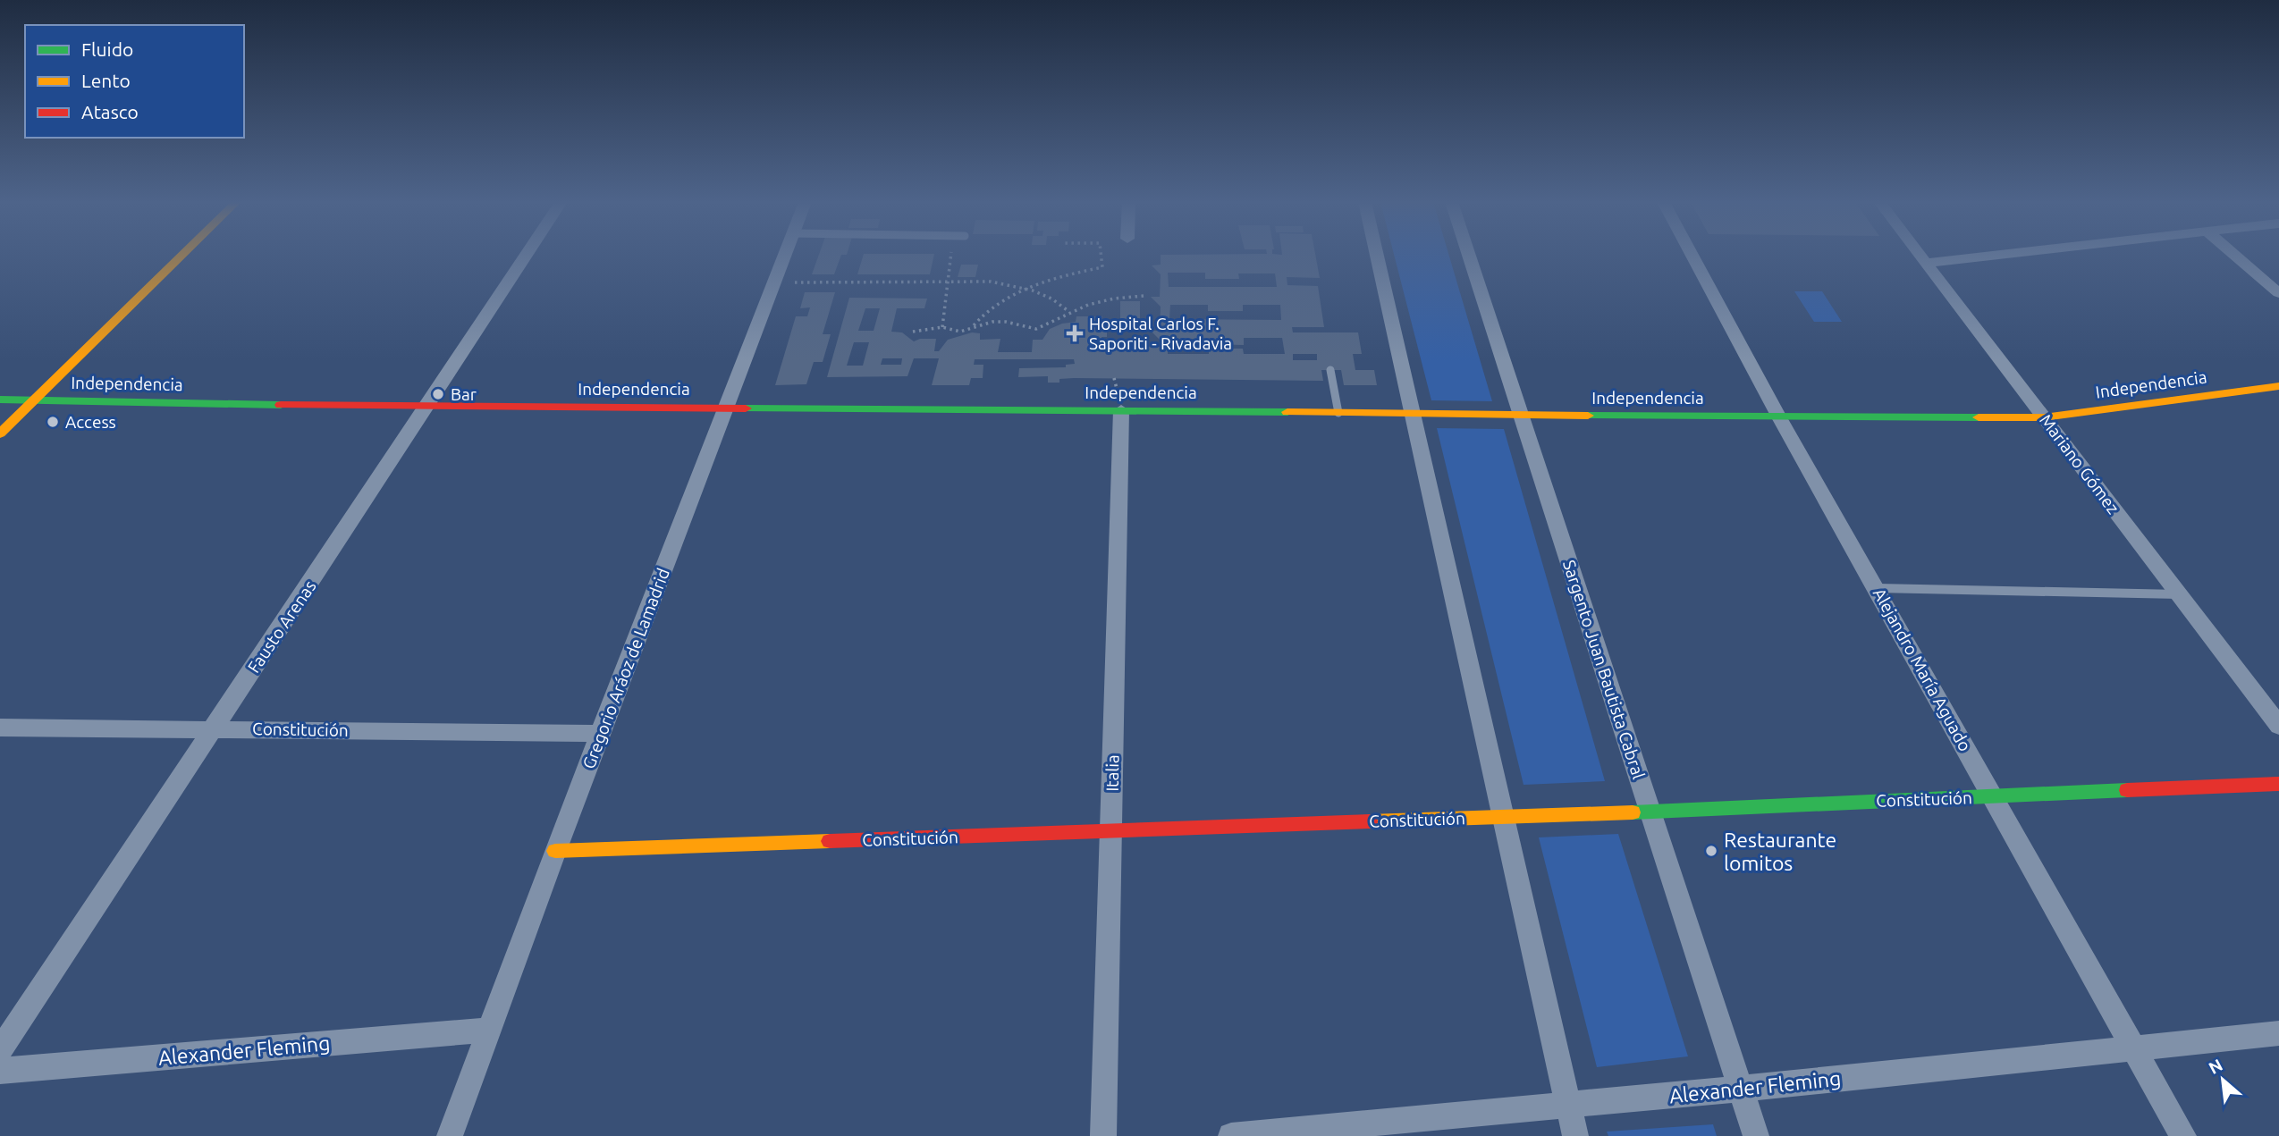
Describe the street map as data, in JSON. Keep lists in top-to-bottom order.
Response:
{
  "streets": {
    "street": [
      "Independencia",
      "Mariano Gómez",
      "Fausto Arenas",
      "Gregorio Aráoz de Lamadrid",
      "Sargento Juan Bautista Cabral",
      "Alejandro María Aguado",
      "Constitución",
      "Italia",
      "Alexander Fleming"
    ]
  },
  "crossings": [
    ["Independencia", "Mariano Gómez"],
    ["Independencia", "Fausto Arenas"],
    ["Independencia", "Gregorio Aráoz de Lamadrid"],
    ["Independencia", "Sargento Juan Bautista Cabral"],
    ["Independencia", "Alejandro María Aguado"],
    ["Independencia", "Italia"],
    ["Fausto Arenas", "Constitución"],
    ["Gregorio Aráoz de Lamadrid", "Constitución"],
    ["Gregorio Aráoz de Lamadrid", "Alexander Fleming"],
    ["Sargento Juan Bautista Cabral", "Constitución"],
    ["Sargento Juan Bautista Cabral", "Alexander Fleming"],
    ["Alejandro María Aguado", "Constitución"],
    ["Alejandro María Aguado", "Alexander Fleming"],
    ["Constitución", "Italia"]
  ],
  "places": {
    "health": ["Hospital Carlos F. Saporiti - Rivadavia"],
    "other": ["Bar", "Access", "Restaurante lomitos"]
  },
  "legend": ["Fluido", "Lento", "Atasco"],
  "north": "top left"
}
